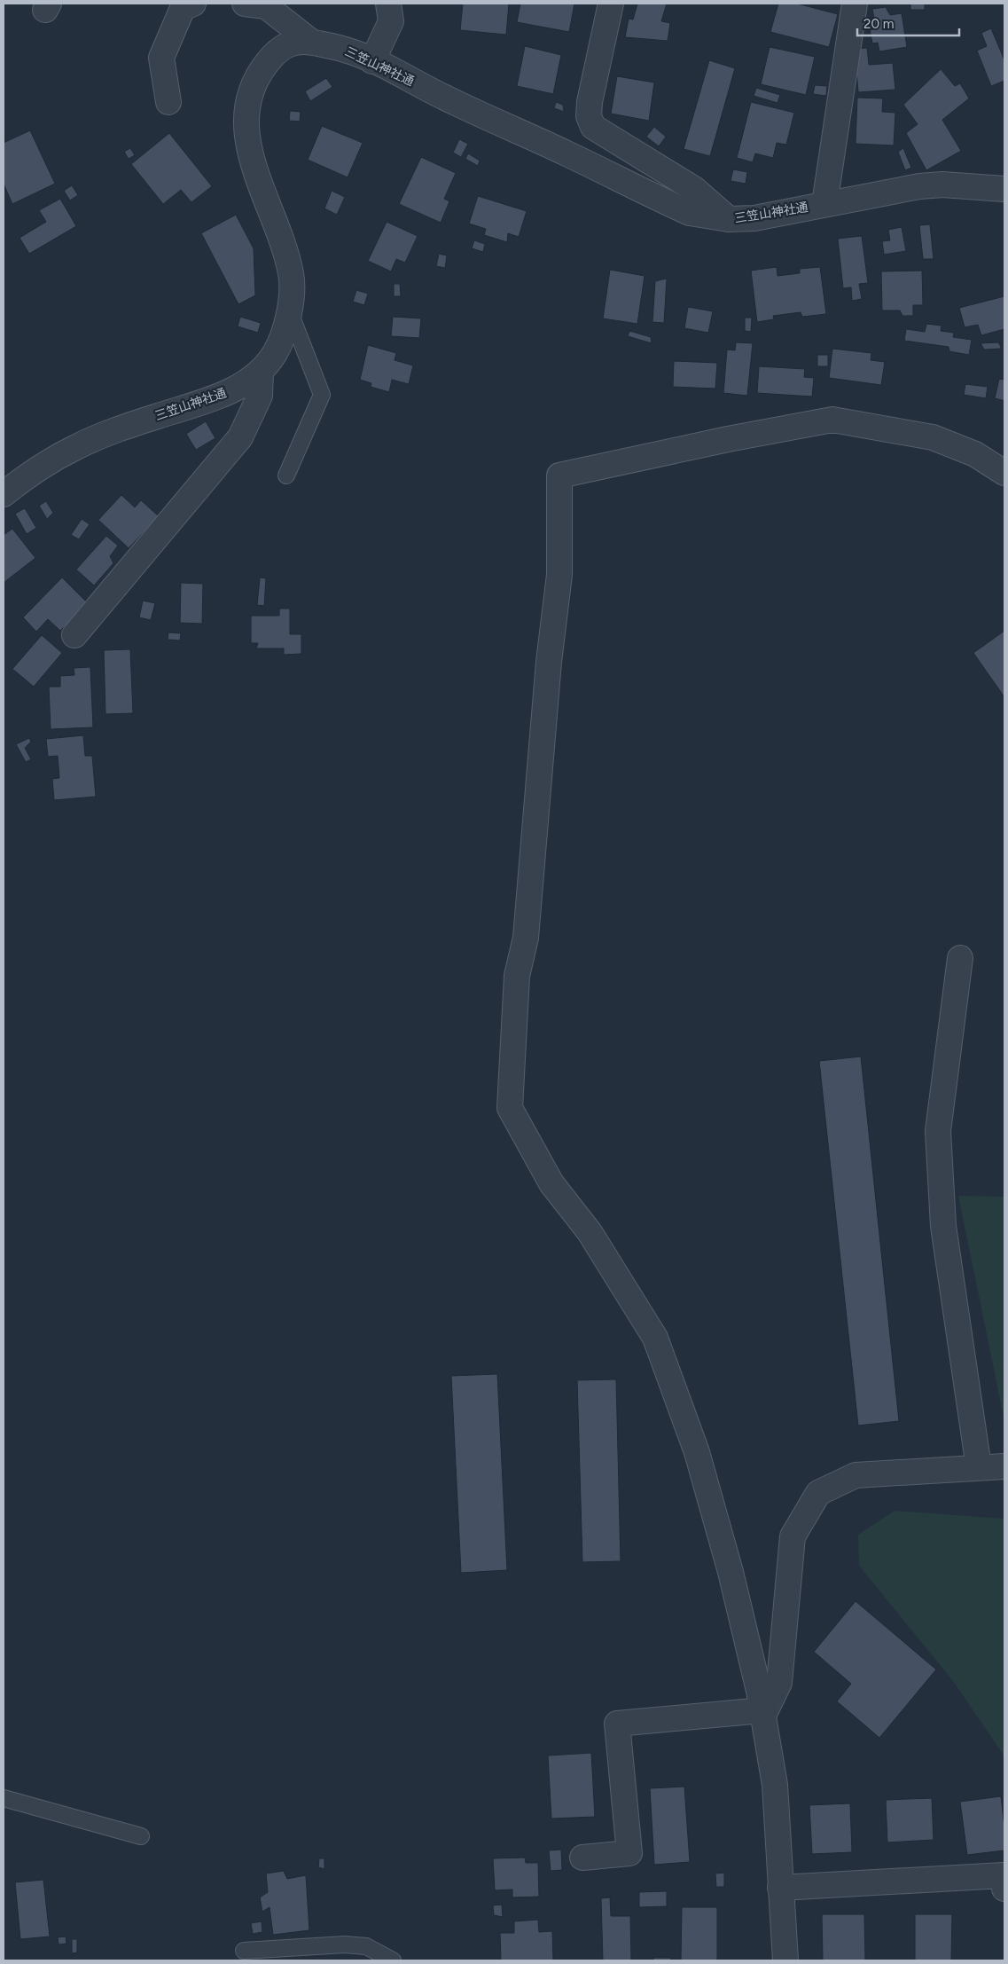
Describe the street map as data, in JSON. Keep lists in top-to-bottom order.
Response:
{
  "streets": {
    "street": ["三笠山神社通"]
  },
  "scale_bar": "20 m"
}
